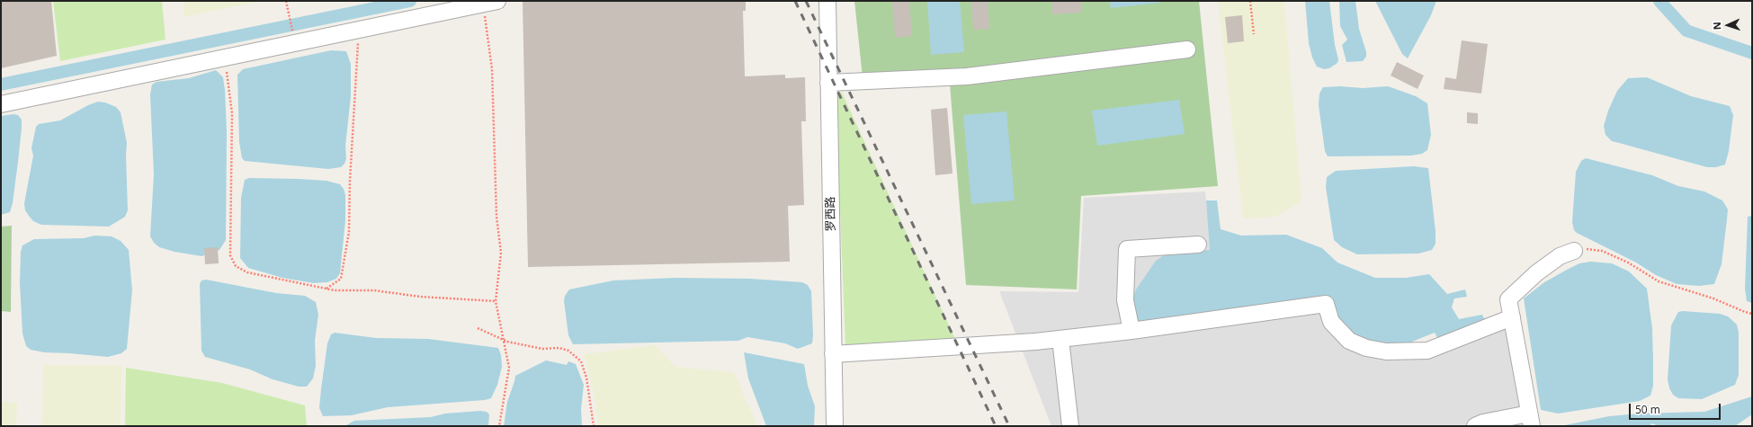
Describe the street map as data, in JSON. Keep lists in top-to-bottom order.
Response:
{
  "streets": {
    "street": ["罗西路"]
  },
  "scale_bar": "50 m",
  "north": "left"
}
